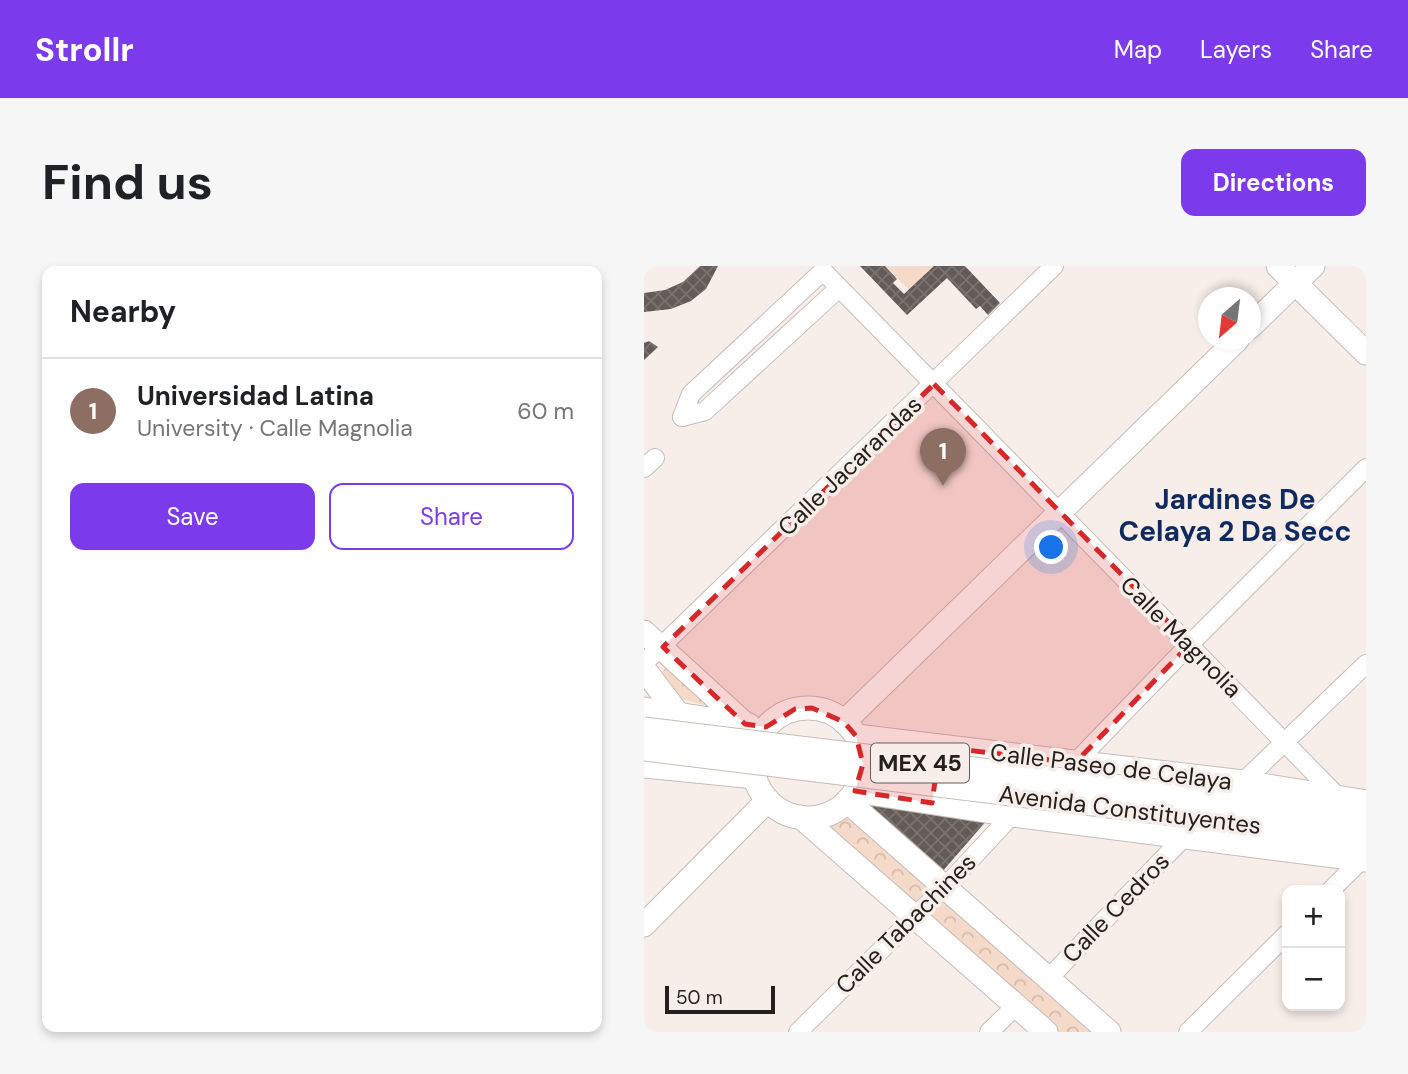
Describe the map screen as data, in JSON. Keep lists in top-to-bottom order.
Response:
{
  "streets": {
    "main road": ["MEX 45", "Calle Paseo de Celaya", "Avenida Constituyentes"],
    "street": [
      "Calle Jacarandas",
      "Calle Magnolia",
      "Calle Cedros",
      "Calle Tabachines"
    ]
  },
  "crossings": [
    ["Calle Jacarandas", "Calle Magnolia"],
    ["Calle Magnolia", "Calle Paseo de Celaya"],
    ["Avenida Constituyentes", "Calle Cedros"]
  ],
  "districts": ["Jardines De Celaya 2 Da Secc"],
  "scale_bar": "50 m",
  "north": "bottom left",
  "page": {
    "header": "Strollr",
    "nav": ["Map", "Layers", "Share"],
    "buttons": [
      "Directions",
      ["Save", "Share"]
    ],
    "title": "Find us",
    "heading": "Nearby",
    "list": [
      {
        "mark": "1",
        "name": "Universidad Latina",
        "note": "University · Calle Magnolia",
        "value": "60 m"
      }
    ],
    "pins": "1",
    "map_buttons": ["+", "−"],
    "scale": "50 m"
  }
}
